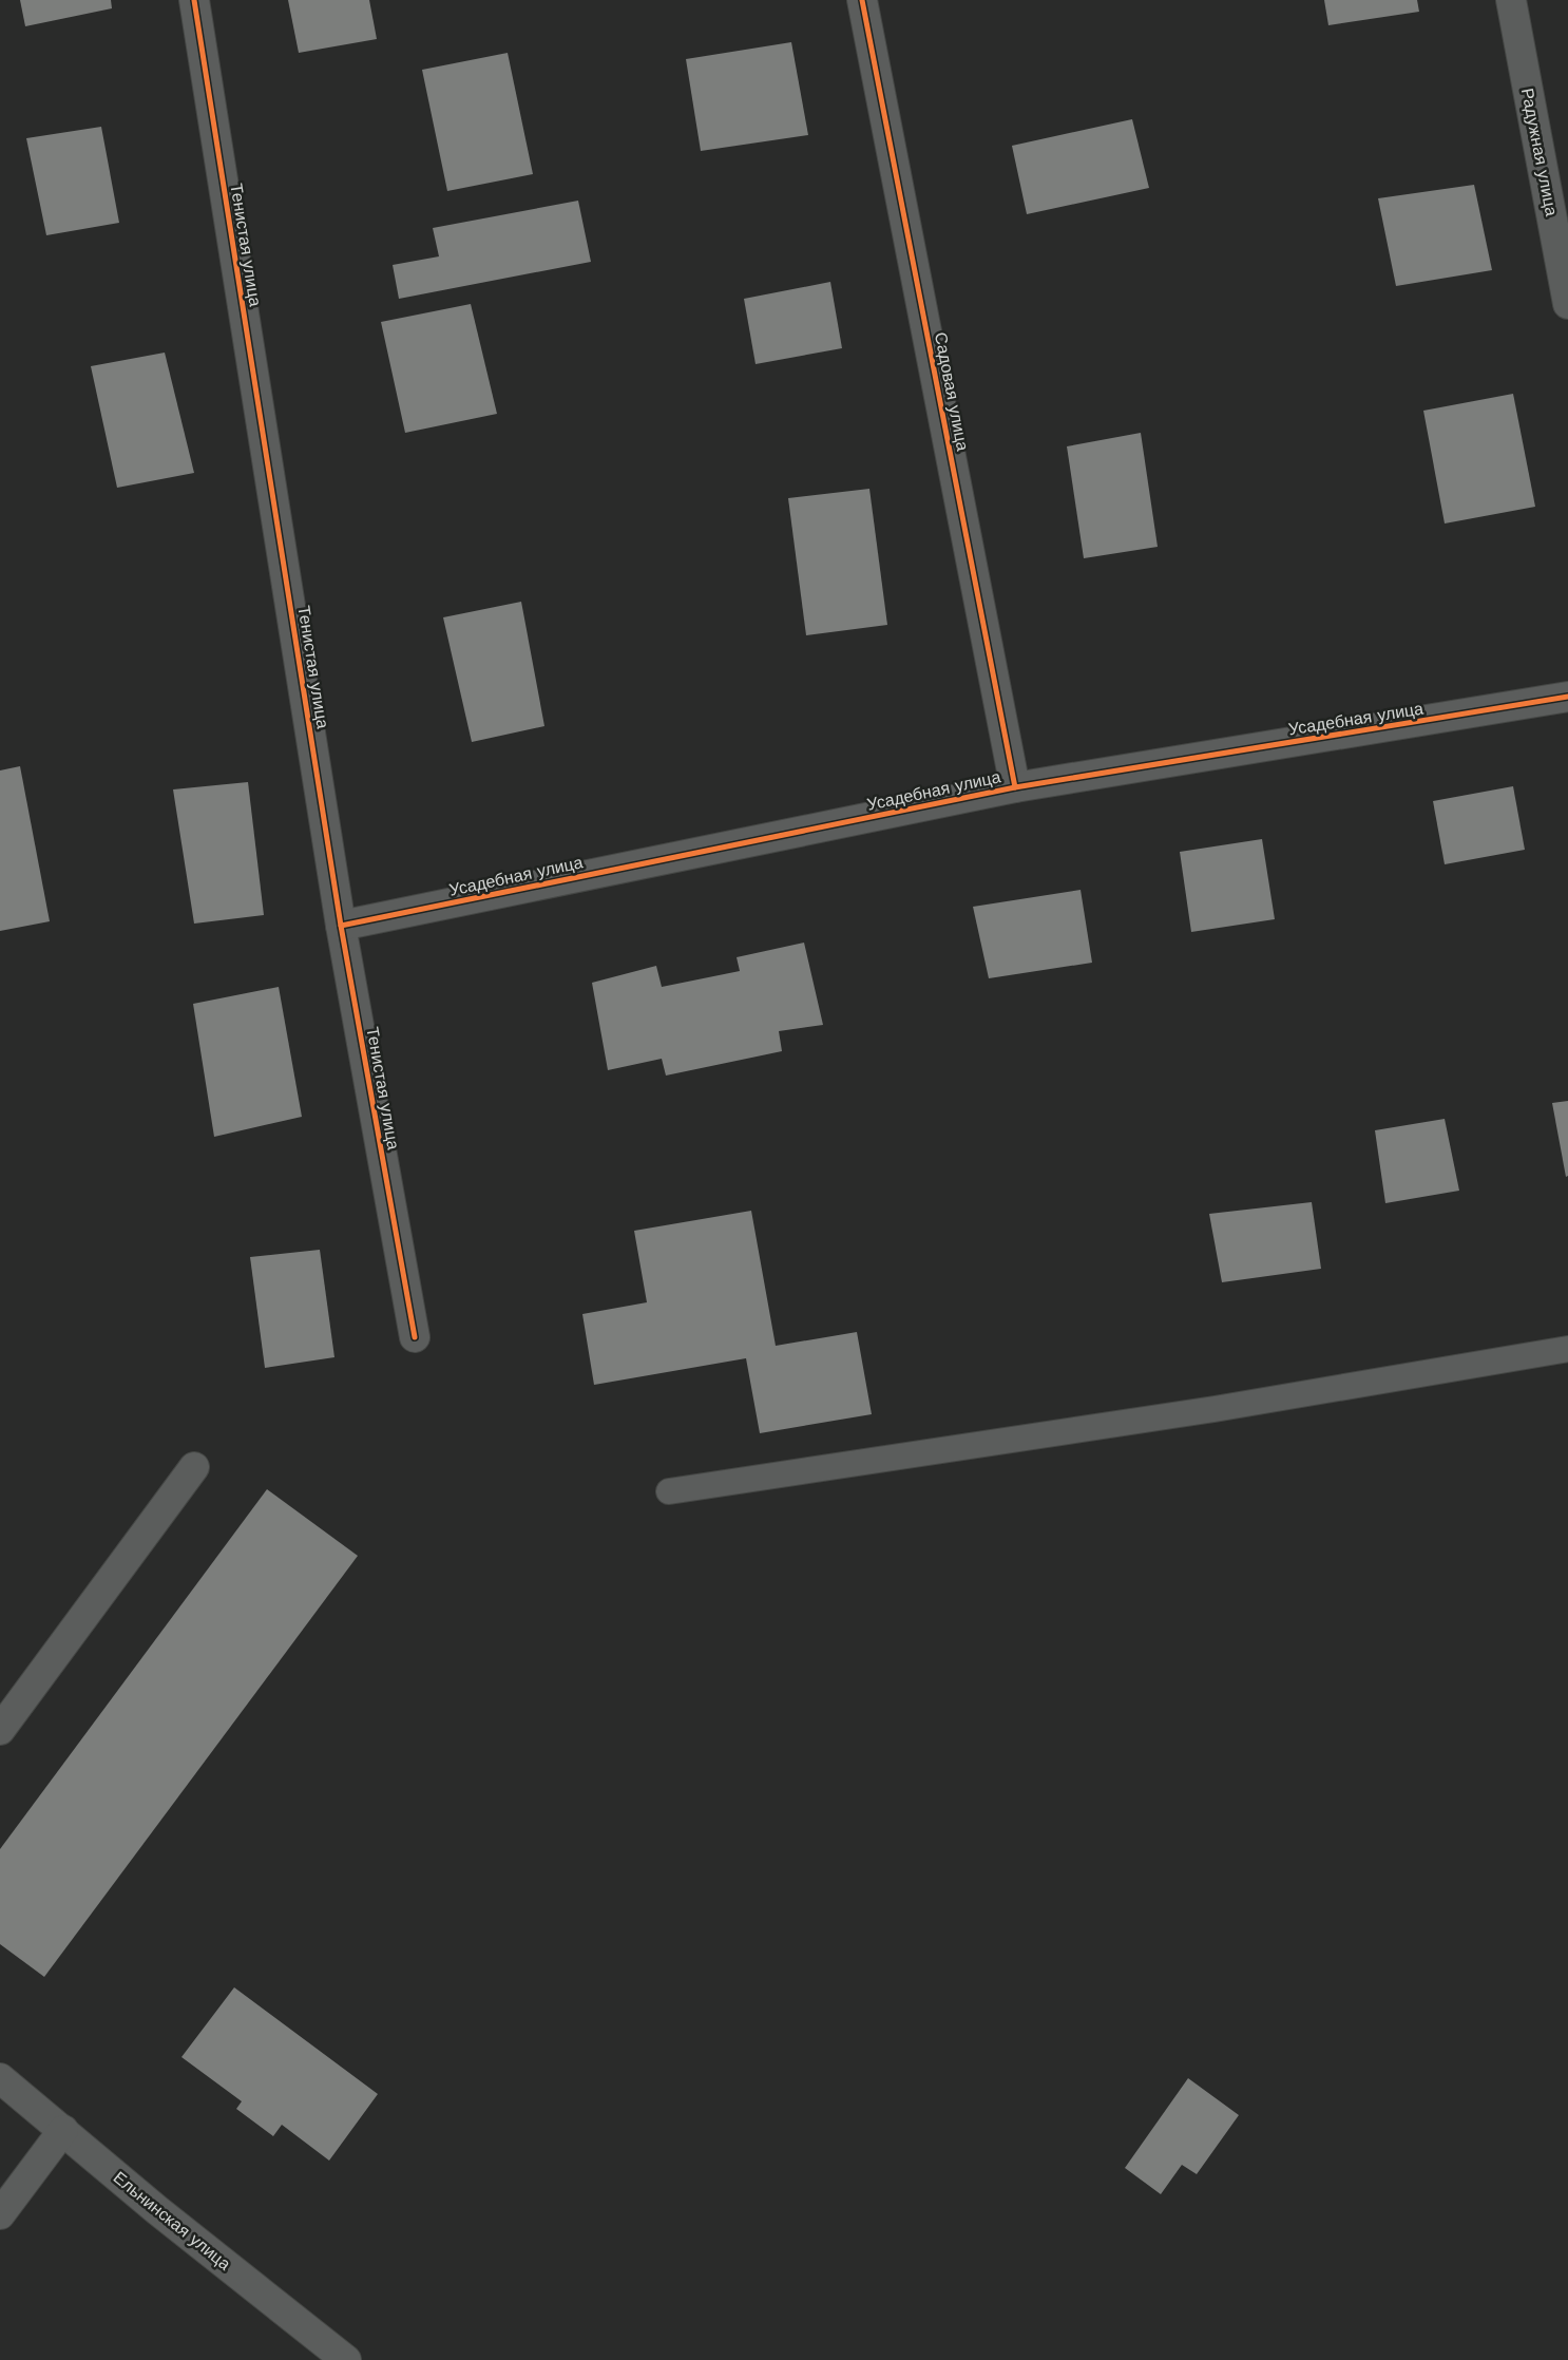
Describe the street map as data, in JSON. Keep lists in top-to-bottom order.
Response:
{
  "streets": {
    "street": [
      "Радужная улица",
      "Тенистая улица",
      "Садовая улица",
      "Усадебная улица",
      "Ельнинская улица"
    ]
  },
  "crossings": [
    ["Тенистая улица", "Усадебная улица"],
    ["Садовая улица", "Усадебная улица"]
  ]
}
